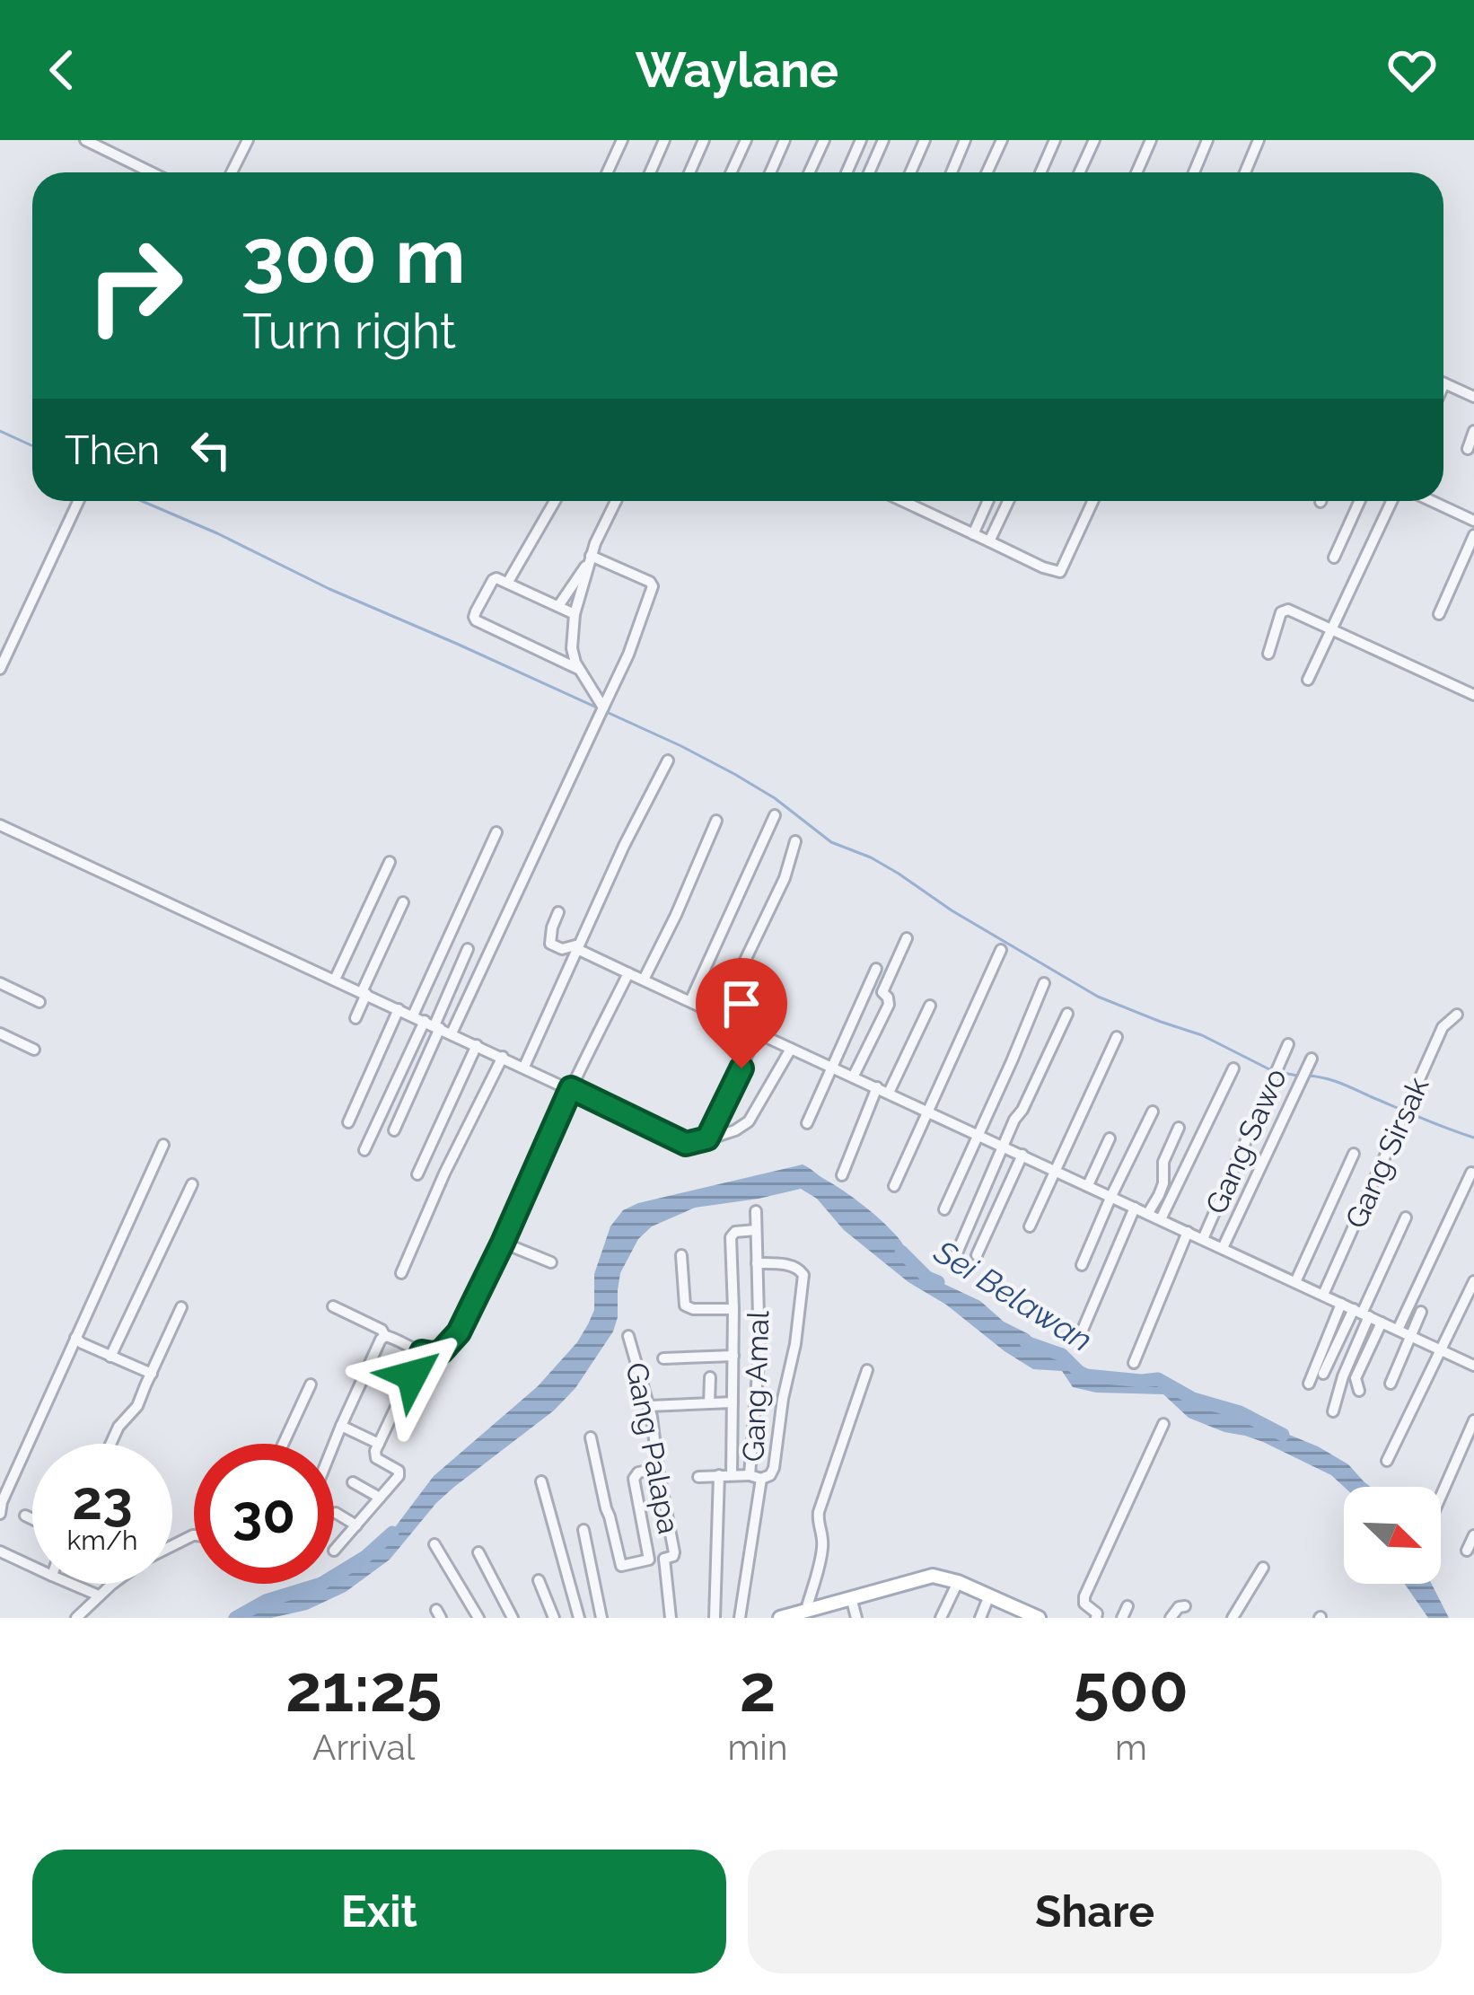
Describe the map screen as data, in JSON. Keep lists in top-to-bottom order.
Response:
{
  "streets": {
    "street": [
      "Gang Sawo",
      "Gang Sirsak",
      "Gang Amal",
      "Gang Palapa"
    ]
  },
  "water": ["Sei Belawan"],
  "north": "bottom right",
  "page": {
    "header": "Waylane",
    "turn": ["300 m", "Turn right"],
    "then": "Then",
    "speed": "23 km/h",
    "limit": "30",
    "eta": [
      "21:25",
      "Arrival",
      "2",
      "min",
      "500",
      "m"
    ],
    "buttons": ["Exit", "Share"]
  }
}
